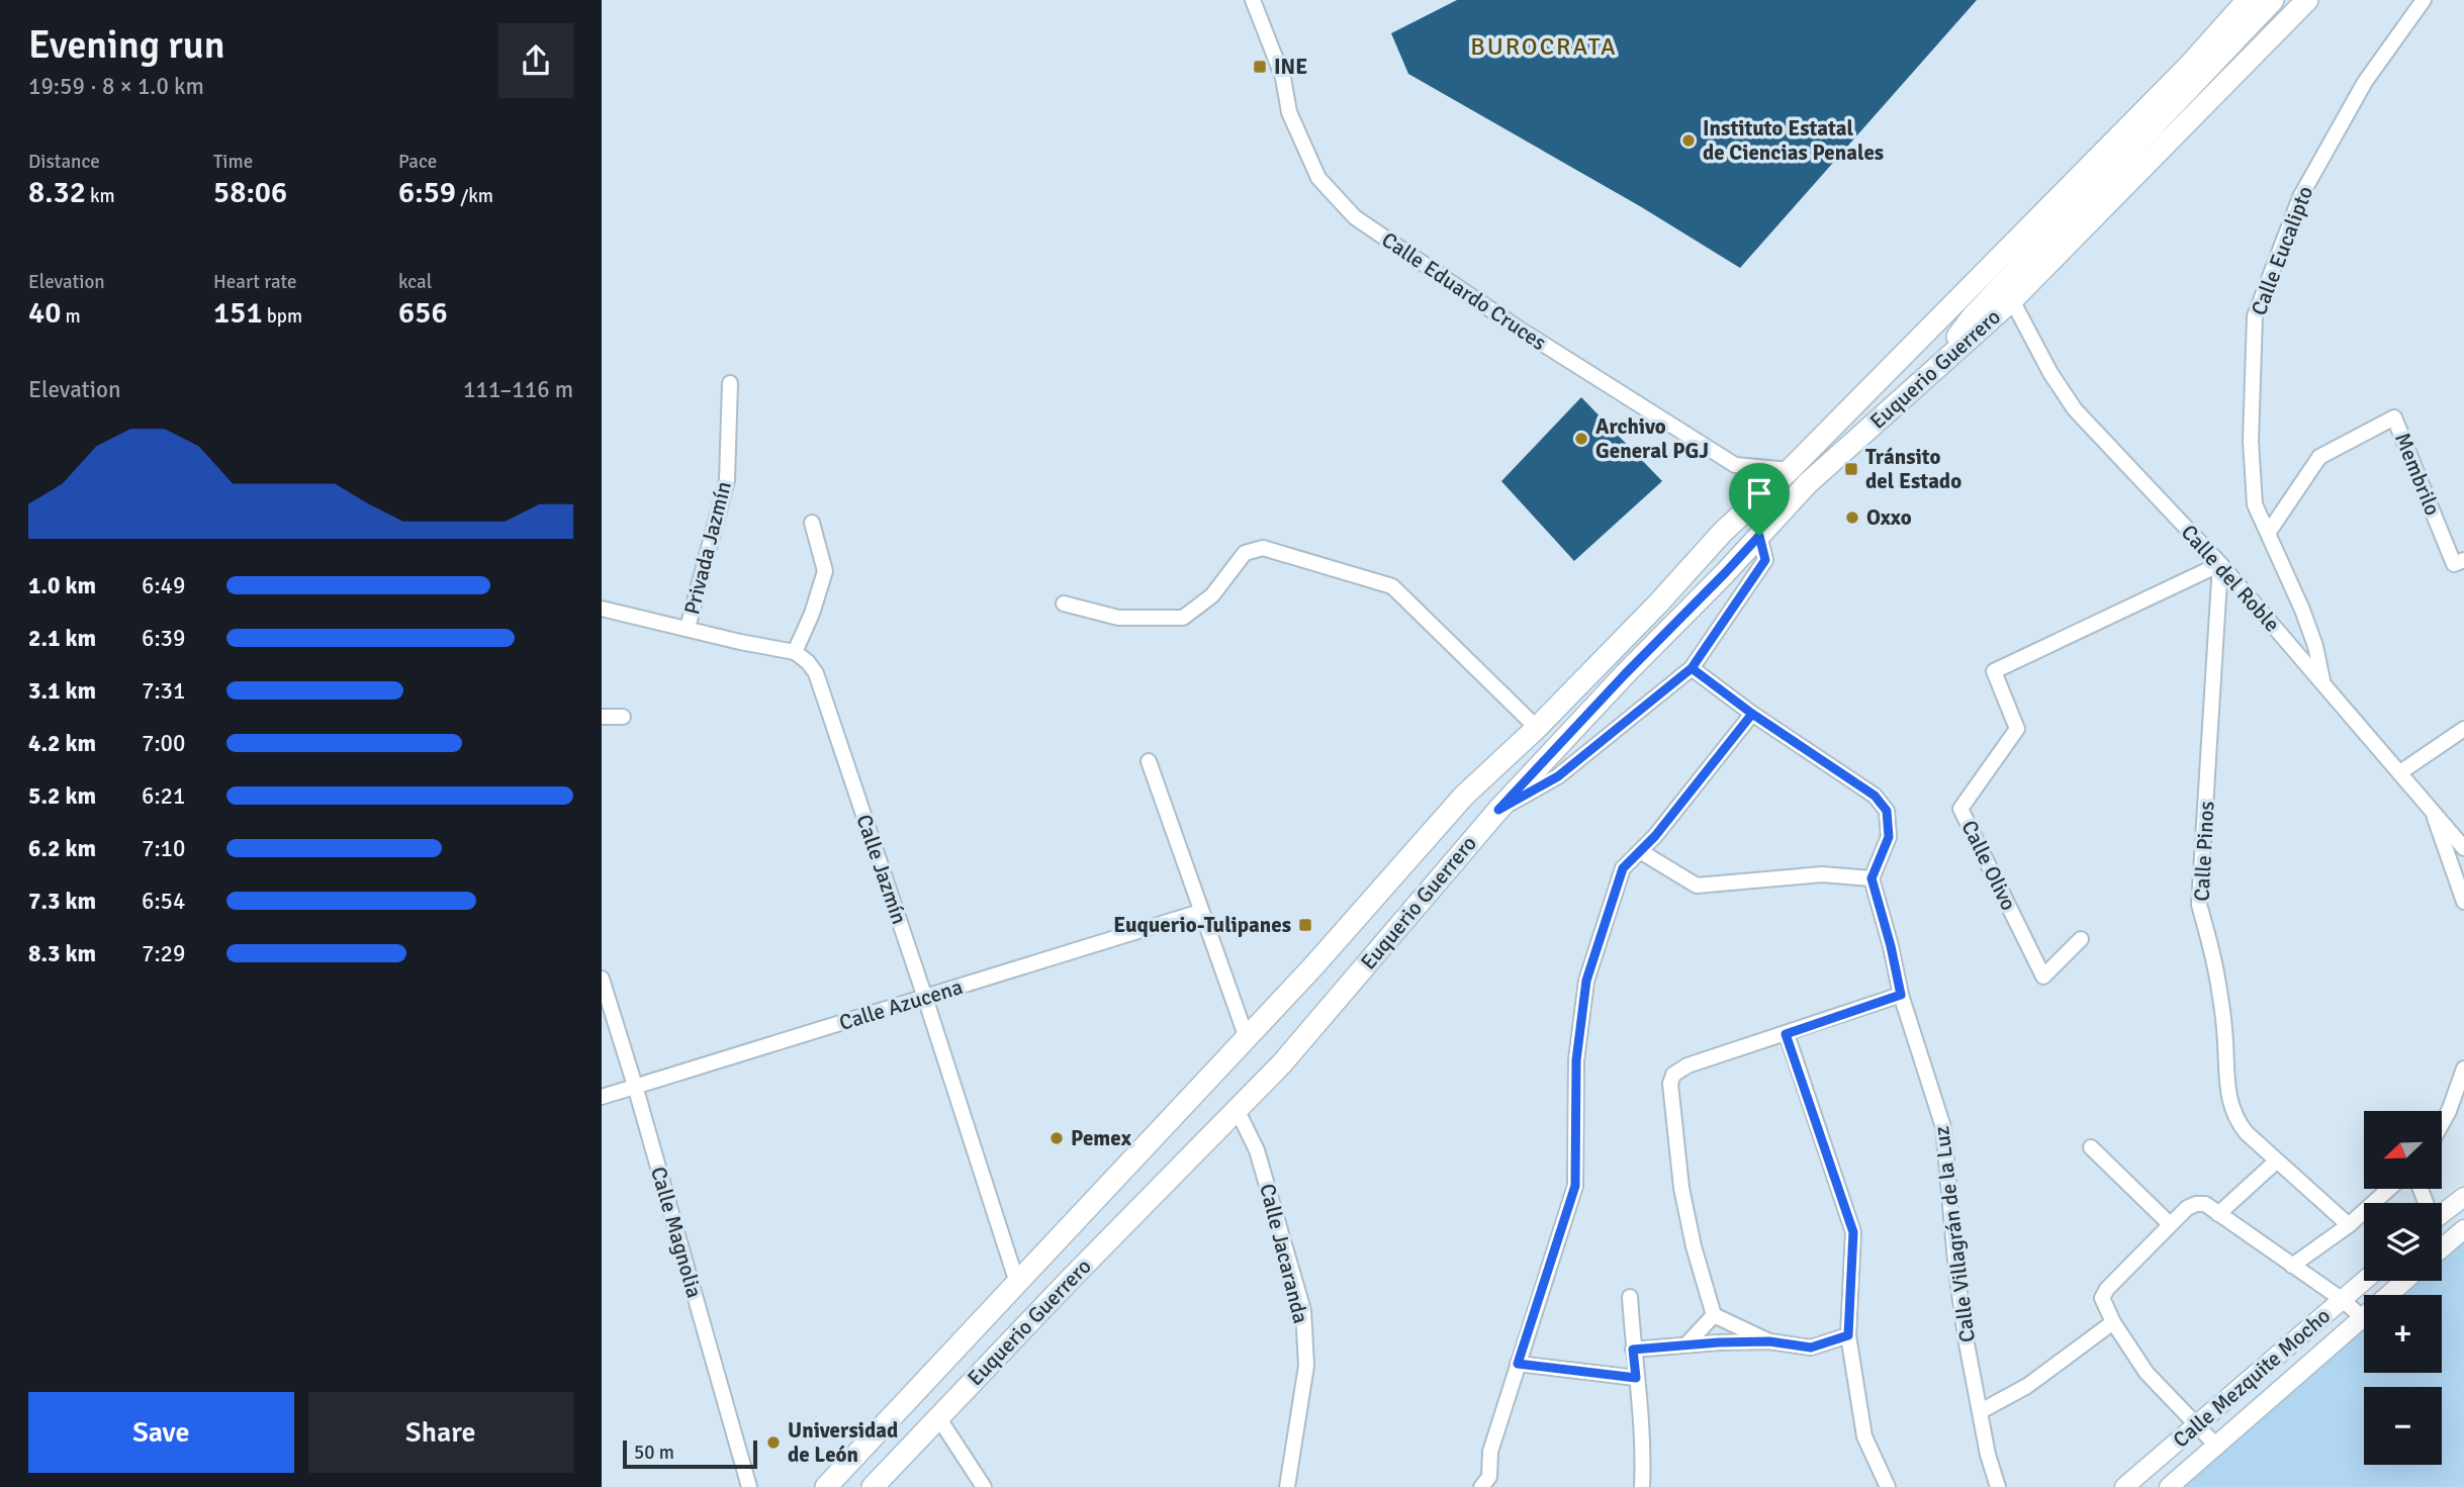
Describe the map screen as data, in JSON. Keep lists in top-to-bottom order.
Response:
{
  "streets": {
    "main road": ["Euquerio Guerrero"],
    "street": [
      "Calle Eucalipto",
      "Calle Eduardo Cruces",
      "Membrilo",
      "Privada Jazmín",
      "Calle del Roble",
      "Calle Pinos",
      "Calle Olivo",
      "Calle Jazmín",
      "Calle Azucena",
      "Calle Magnolia",
      "Calle Villagrán de la Luz",
      "Calle Jacaranda",
      "Calle Mezquite Mocho"
    ]
  },
  "crossings": [
    ["Calle Eucalipto", "Membrilo"],
    ["Calle Eucalipto", "Calle del Roble"],
    ["Calle Eduardo Cruces", "Euquerio Guerrero"],
    ["Euquerio Guerrero", "Calle del Roble"],
    ["Euquerio Guerrero", "Calle Jazmín"],
    ["Euquerio Guerrero", "Calle Jacaranda"],
    ["Calle del Roble", "Calle Pinos"],
    ["Calle del Roble", "Calle Olivo"],
    ["Calle Pinos", "Calle Olivo"],
    ["Calle Jazmín", "Calle Azucena"],
    ["Calle Azucena", "Calle Magnolia"]
  ],
  "districts": ["BUROCRATA"],
  "places": {
    "transit": ["INE", "Tránsito del Estado", "Euquerio-Tulipanes"],
    "other": [
      "Instituto Estatal de Ciencias Penales",
      "Archivo General PGJ",
      "Oxxo",
      "Pemex",
      "Universidad de León"
    ]
  },
  "scale_bar": "50 m",
  "north": "bottom left",
  "page": {
    "heading": ["Evening run", "19:59 · 8 × 1.0 km"],
    "stats": [
      ["Distance", "8.32 km"],
      ["Time", "58:06"],
      ["Pace", "6:59 /km"],
      ["Elevation", "40 m"],
      ["Heart rate", "151 bpm"],
      ["kcal", "656"]
    ],
    "chart": ["Elevation", "111–116 m"],
    "list": [
      {
        "name": "1.0 km",
        "note": "6:49"
      },
      {
        "name": "2.1 km",
        "note": "6:39"
      },
      {
        "name": "3.1 km",
        "note": "7:31"
      },
      {
        "name": "4.2 km",
        "note": "7:00"
      },
      {
        "name": "5.2 km",
        "note": "6:21"
      },
      {
        "name": "6.2 km",
        "note": "7:10"
      },
      {
        "name": "7.3 km",
        "note": "6:54"
      },
      {
        "name": "8.3 km",
        "note": "7:29"
      }
    ],
    "map_buttons": ["+", "−"],
    "buttons": ["Save", "Share"],
    "scale": "50 m"
  }
}
